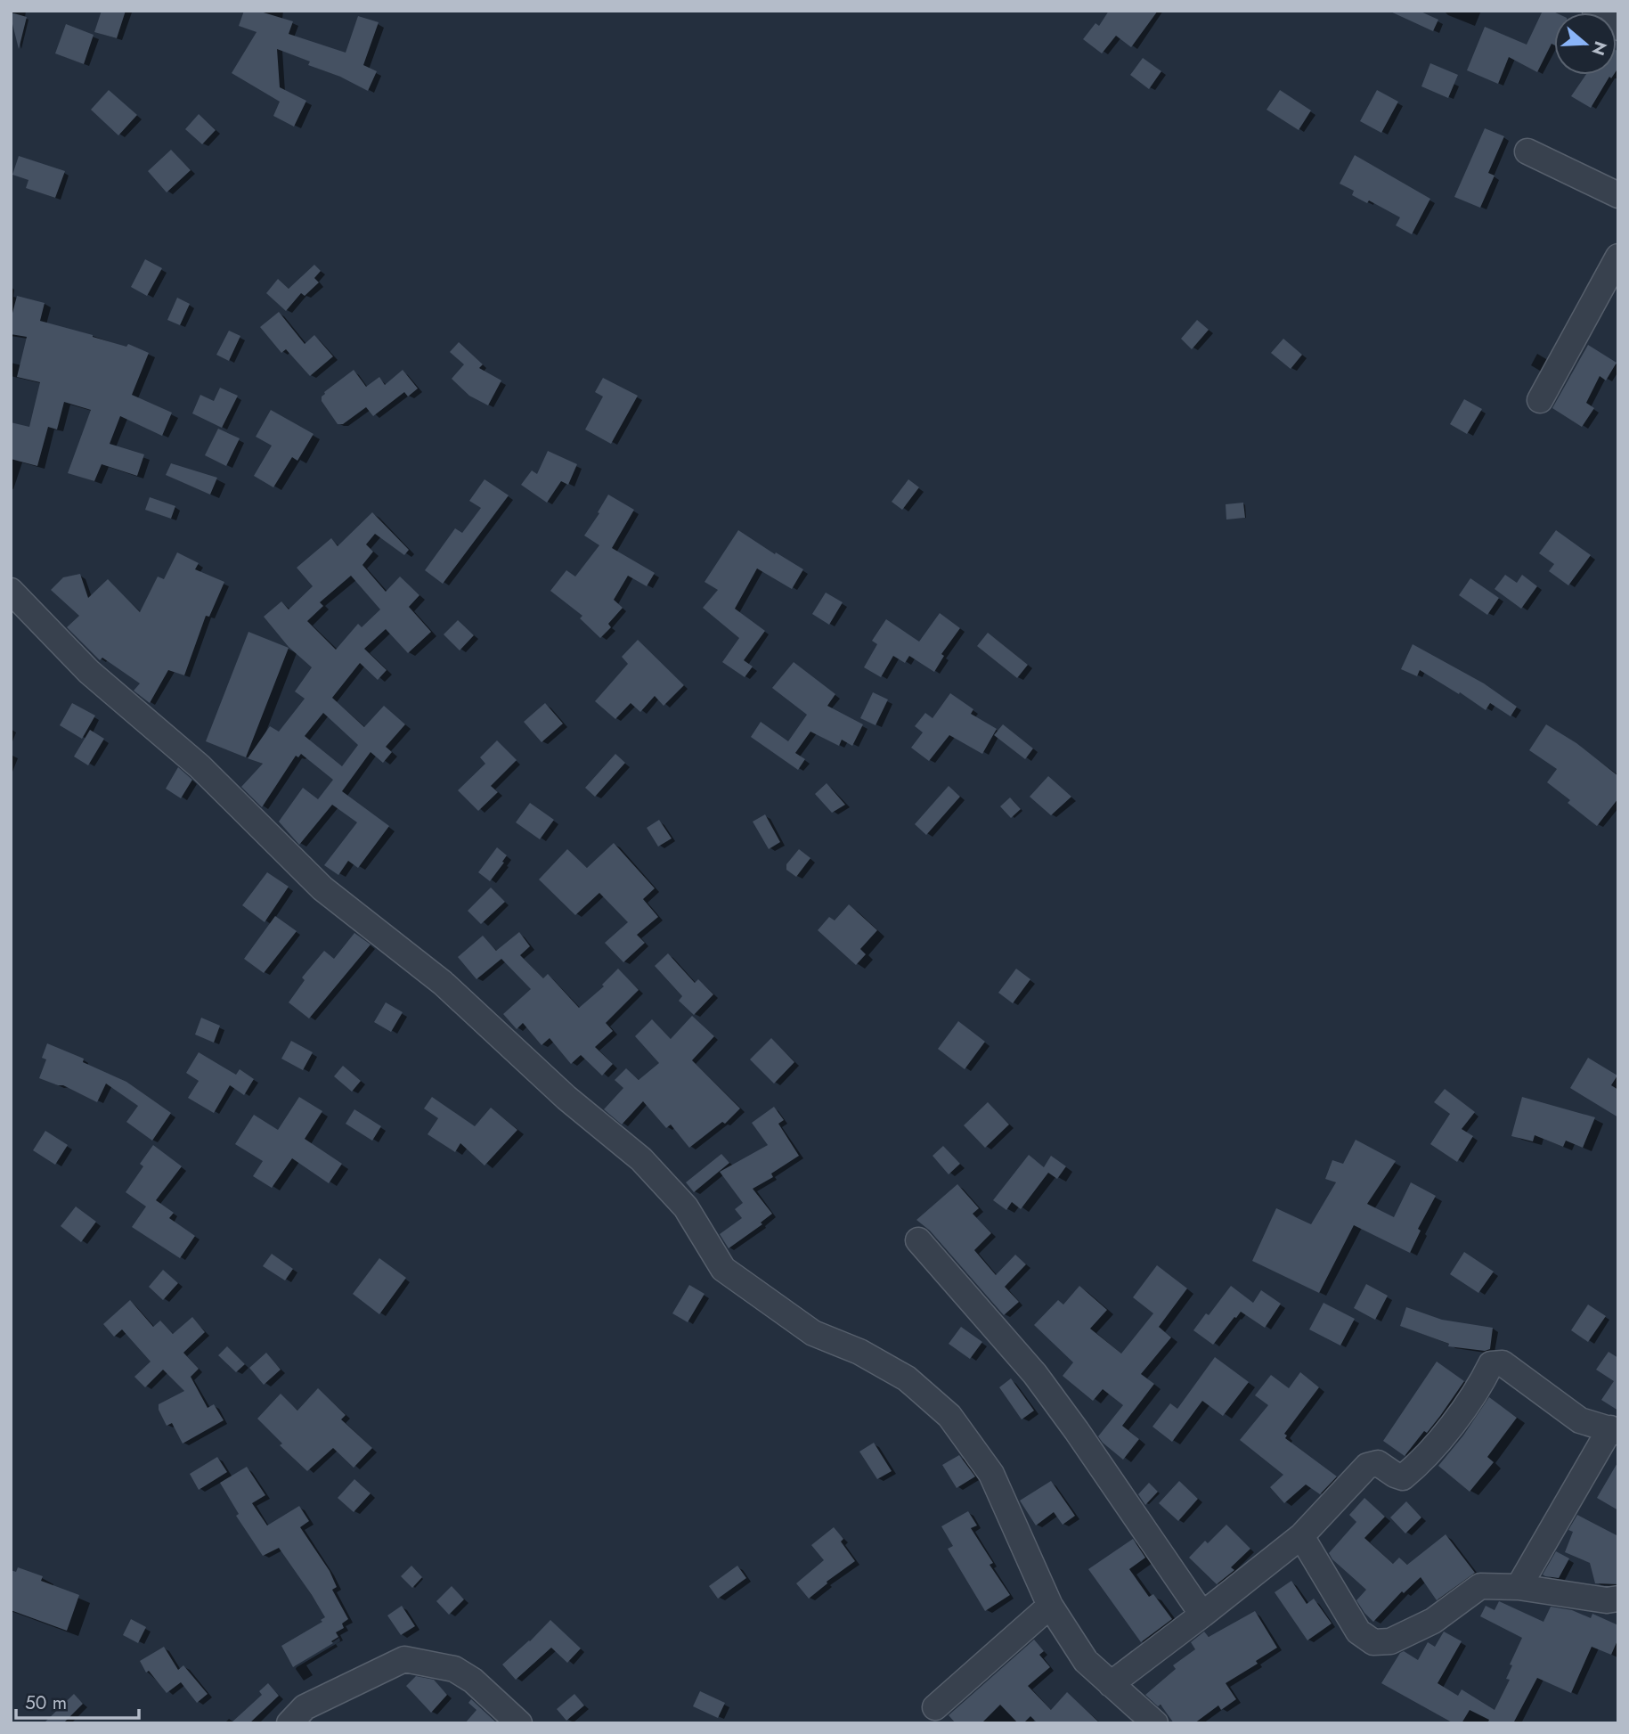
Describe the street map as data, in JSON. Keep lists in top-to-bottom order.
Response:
{
  "scale_bar": "50 m",
  "north": "right"
}
